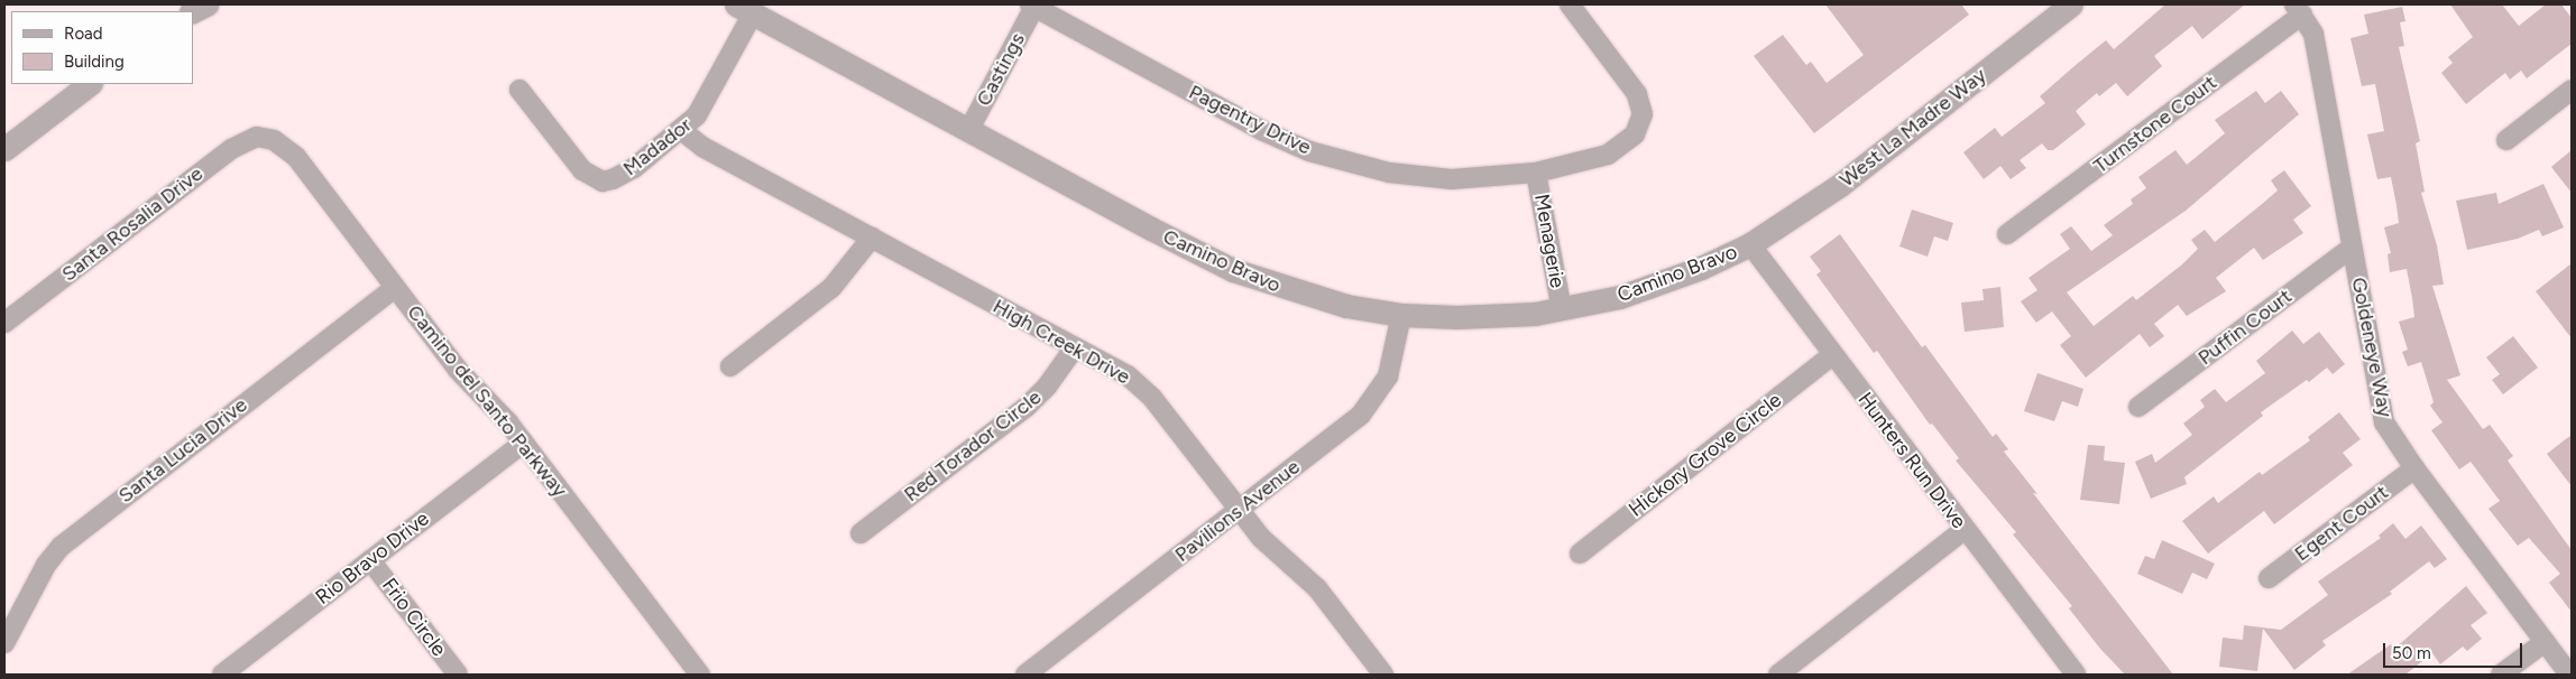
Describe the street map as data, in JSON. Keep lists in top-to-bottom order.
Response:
{
  "streets": {
    "street": [
      "Castings",
      "Pagentry Drive",
      "Turnstone Court",
      "West La Madre Way",
      "Madador",
      "Santa Rosalia Drive",
      "Menagerie",
      "Camino Bravo",
      "Puffin Court",
      "High Creek Drive",
      "Goldeneye Way",
      "Camino del Santo Parkway",
      "Red Torador Circle",
      "Santa Lucia Drive",
      "Hickory Grove Circle",
      "Hunters Run Drive",
      "Pavilions Avenue",
      "Egent Court",
      "Rio Bravo Drive",
      "Frio Circle"
    ]
  },
  "crossings": [
    ["Castings", "Pagentry Drive"],
    ["Castings", "Camino Bravo"],
    ["Pagentry Drive", "Menagerie"],
    ["Turnstone Court", "Goldeneye Way"],
    ["West La Madre Way", "Camino Bravo"],
    ["West La Madre Way", "Hunters Run Drive"],
    ["Madador", "Camino Bravo"],
    ["Madador", "High Creek Drive"],
    ["Santa Rosalia Drive", "Camino del Santo Parkway"],
    ["Menagerie", "Camino Bravo"],
    ["Camino Bravo", "Hunters Run Drive"],
    ["Camino Bravo", "Pavilions Avenue"],
    ["Puffin Court", "Goldeneye Way"],
    ["High Creek Drive", "Red Torador Circle"],
    ["High Creek Drive", "Pavilions Avenue"],
    ["Goldeneye Way", "Egent Court"],
    ["Camino del Santo Parkway", "Santa Lucia Drive"],
    ["Camino del Santo Parkway", "Rio Bravo Drive"],
    ["Hickory Grove Circle", "Hunters Run Drive"],
    ["Rio Bravo Drive", "Frio Circle"]
  ],
  "legend": ["Road", "Building"],
  "scale_bar": "50 m"
}
